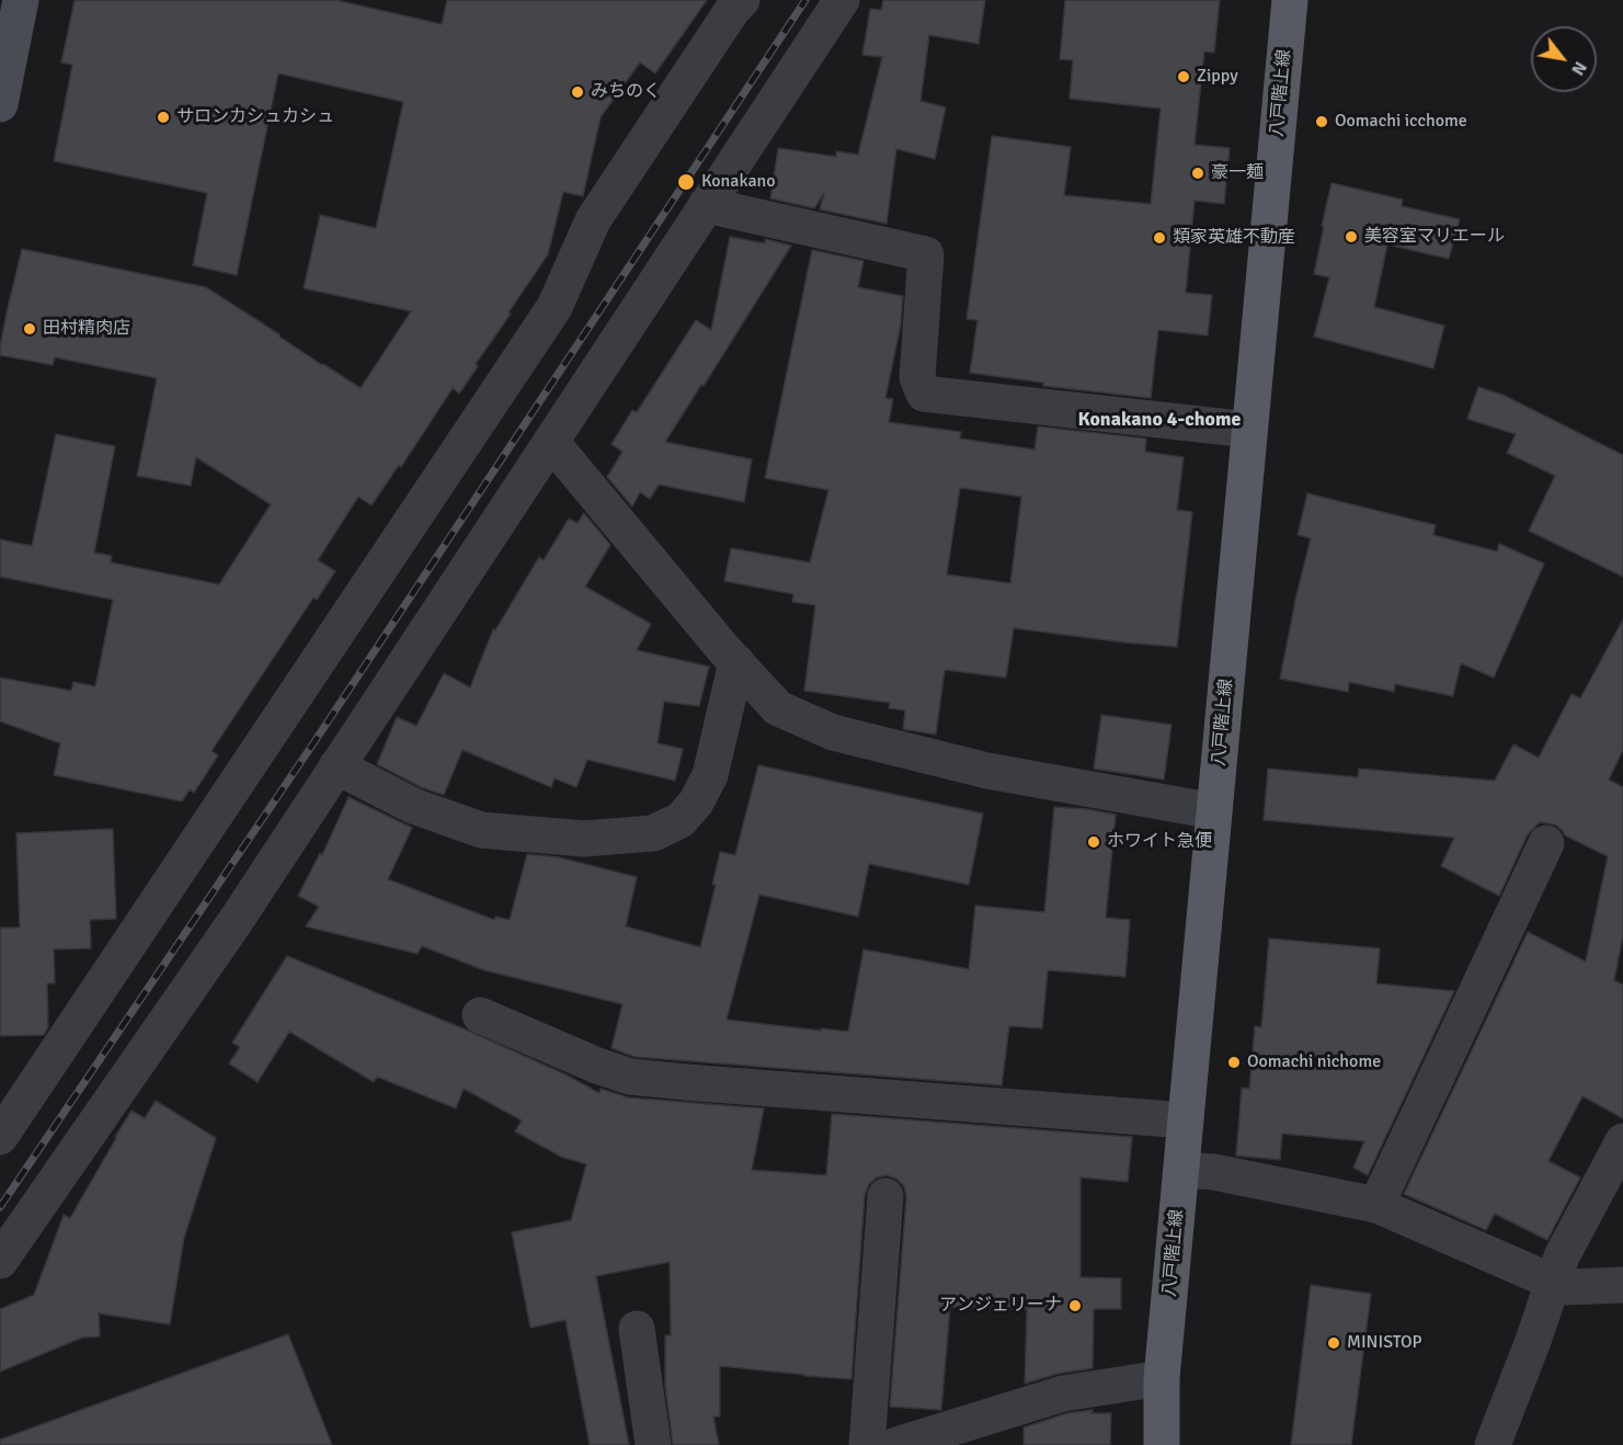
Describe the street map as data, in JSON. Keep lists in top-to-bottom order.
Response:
{
  "streets": {
    "main road": ["八戸階上線"]
  },
  "districts": ["Konakano 4-chome"],
  "places": [
    "Zippy",
    "みちのく",
    "サロンカシュカシュ",
    "Oomachi icchome",
    "豪一麺",
    "Konakano",
    "美容室マリエール",
    "類家英雄不動産",
    "田村精肉店",
    "ホワイト急便",
    "Oomachi nichome",
    "アンジェリーナ",
    "MINISTOP"
  ],
  "north": "bottom right"
}
